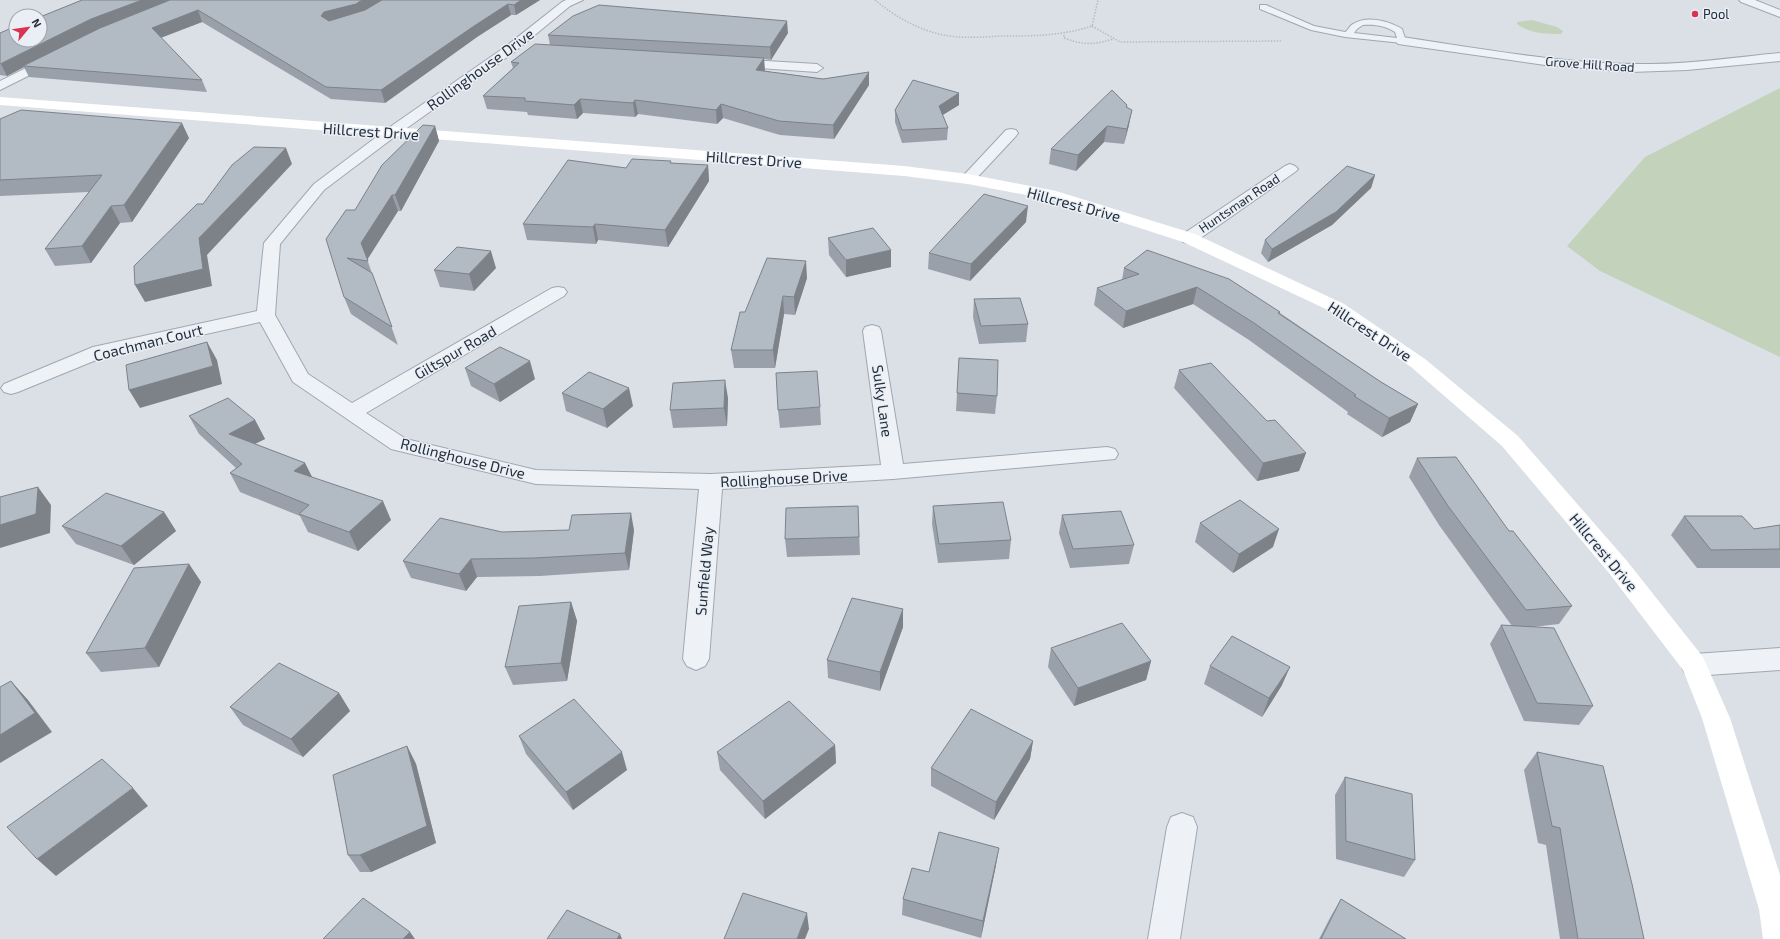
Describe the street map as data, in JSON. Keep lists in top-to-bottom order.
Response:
{
  "streets": {
    "street": [
      "Grove Hill Road",
      "Rollinghouse Drive",
      "Hillcrest Drive",
      "Huntsman Road",
      "Coachman Court",
      "Giltspur Road",
      "Sulky Lane",
      "Sunfield Way"
    ]
  },
  "crossings": [
    ["Rollinghouse Drive", "Hillcrest Drive"],
    ["Rollinghouse Drive", "Coachman Court"],
    ["Rollinghouse Drive", "Giltspur Road"],
    ["Rollinghouse Drive", "Sulky Lane"],
    ["Rollinghouse Drive", "Sunfield Way"],
    ["Hillcrest Drive", "Huntsman Road"]
  ],
  "places": ["Pool"],
  "north": "top right"
}
